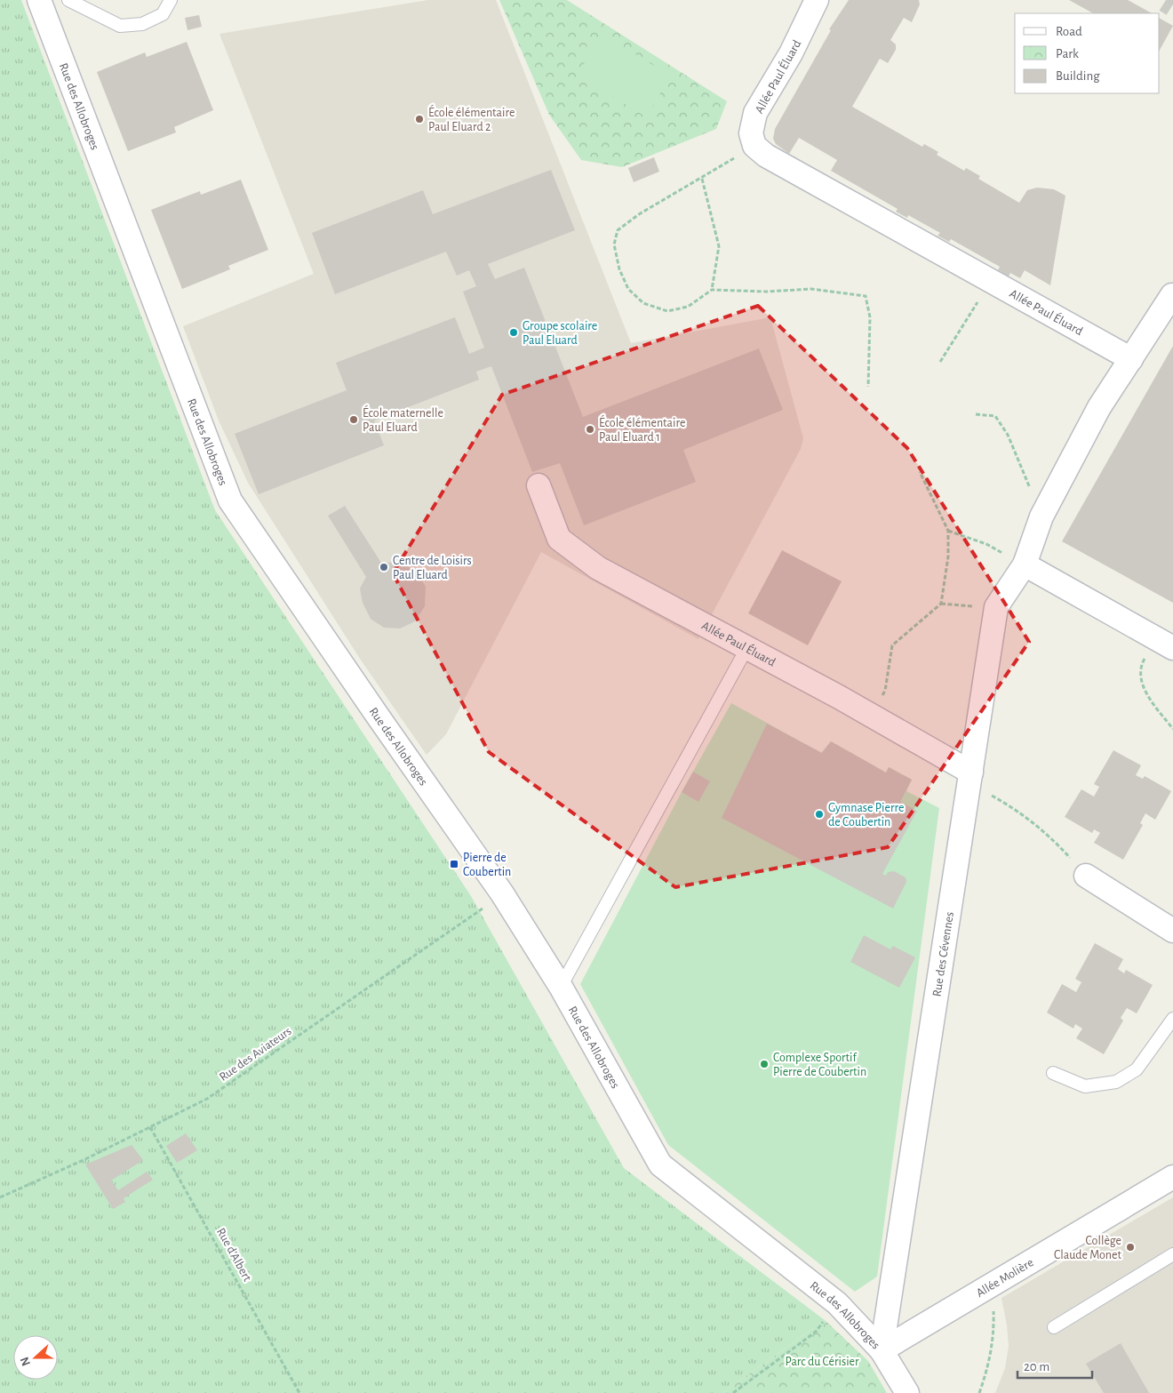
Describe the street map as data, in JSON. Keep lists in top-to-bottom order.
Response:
{
  "streets": {
    "street": [
      "Allée Paul Éluard",
      "Rue des Allobroges",
      "Rue des Cévennes",
      "Allée Molière"
    ],
    "path": ["Rue des Aviateurs", "Rue d'Albert"]
  },
  "crossings": [
    ["Allée Paul Éluard", "Rue des Cévennes"],
    ["Rue des Allobroges", "Rue des Cévennes"],
    ["Rue des Allobroges", "Rue des Aviateurs"],
    ["Rue des Allobroges", "Allée Molière"],
    ["Rue des Cévennes", "Allée Molière"],
    ["Rue des Aviateurs", "Rue d'Albert"]
  ],
  "parks": ["Parc du Cérisier"],
  "places": {
    "other": [
      "École élémentaire Paul Eluard 2",
      "Groupe scolaire Paul Eluard",
      "École maternelle Paul Eluard",
      "École élémentaire Paul Eluard 1",
      "Centre de Loisirs Paul Eluard",
      "Gymnase Pierre de Coubertin",
      "Complexe Sportif Pierre de Coubertin",
      "Collège Claude Monet"
    ],
    "transit": ["Pierre de Coubertin"]
  },
  "legend": ["Road", "Park", "Building"],
  "scale_bar": "20 m",
  "north": "left"
}
